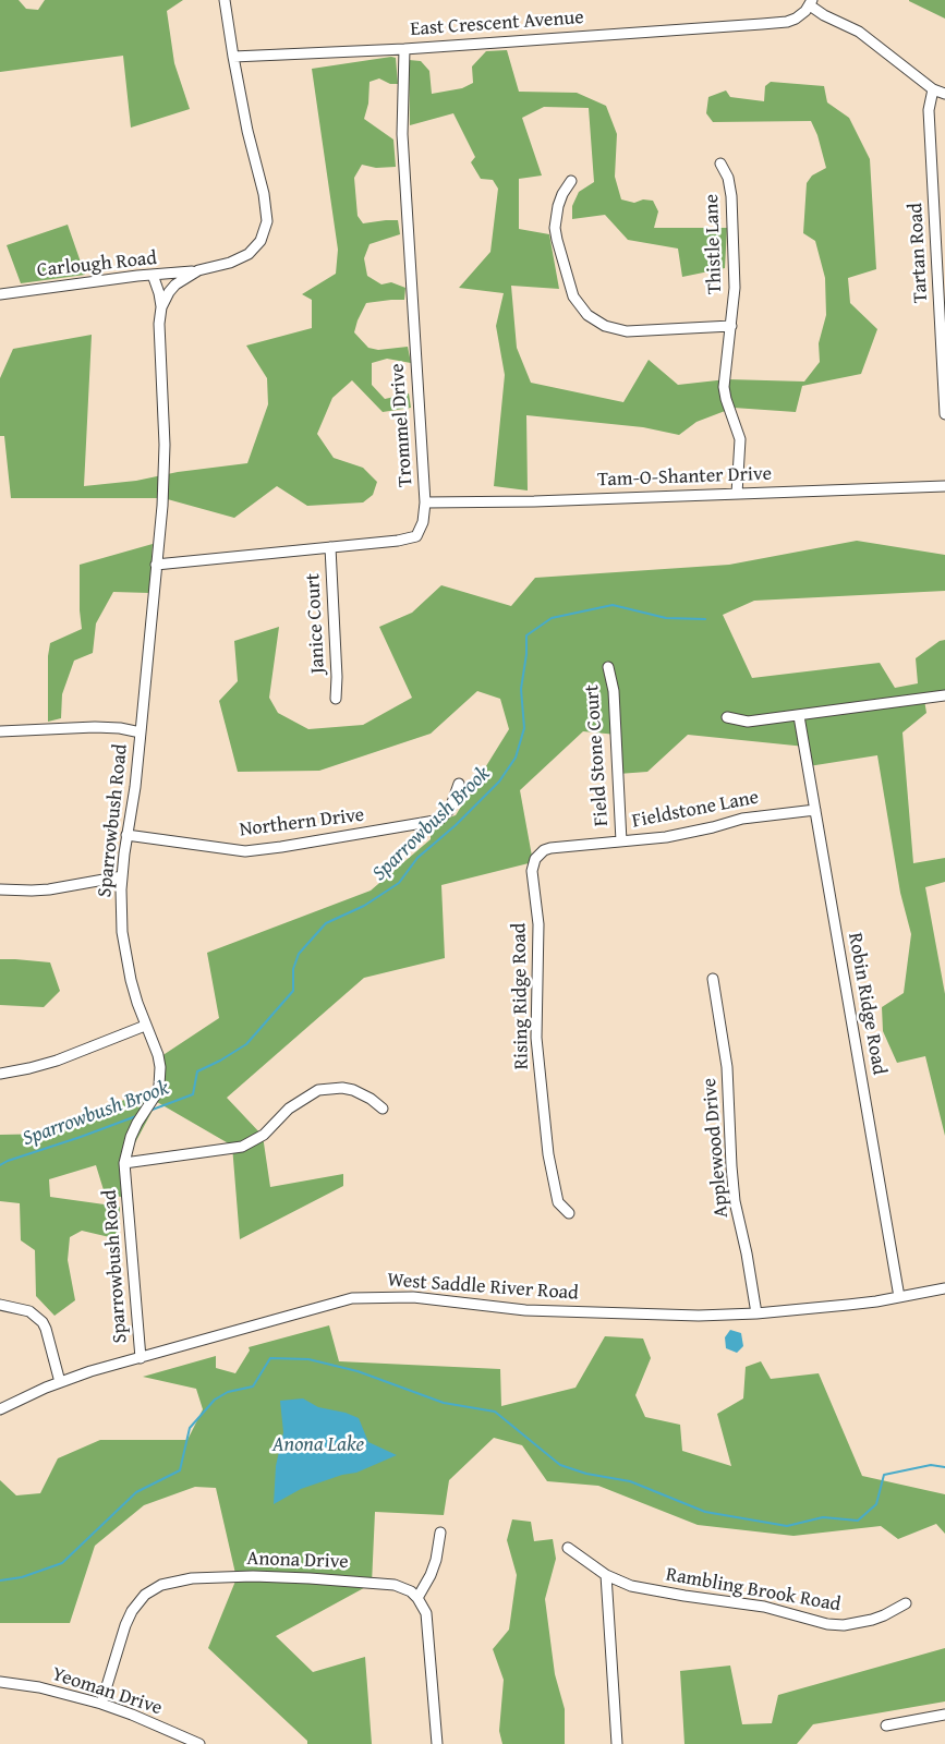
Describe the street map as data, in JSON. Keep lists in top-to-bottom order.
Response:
{
  "streets": {
    "street": [
      "East Crescent Avenue",
      "Thistle Lane",
      "Tartan Road",
      "Carlough Road",
      "Trommel Drive",
      "Tam-O-Shanter Drive",
      "Janice Court",
      "Field Stone Court",
      "Fieldstone Lane",
      "Sparrowbush Road",
      "Northern Drive",
      "Rising Ridge Road",
      "Robin Ridge Road",
      "Applewood Drive",
      "West Saddle River Road",
      "Anona Drive",
      "Rambling Brook Road",
      "Yeoman Drive"
    ]
  },
  "crossings": [
    ["East Crescent Avenue", "Trommel Drive"],
    ["East Crescent Avenue", "Sparrowbush Road"],
    ["Thistle Lane", "Tam-O-Shanter Drive"],
    ["Carlough Road", "Sparrowbush Road"],
    ["Trommel Drive", "Tam-O-Shanter Drive"],
    ["Trommel Drive", "Janice Court"],
    ["Trommel Drive", "Sparrowbush Road"],
    ["Field Stone Court", "Fieldstone Lane"],
    ["Fieldstone Lane", "Rising Ridge Road"],
    ["Fieldstone Lane", "Robin Ridge Road"],
    ["Sparrowbush Road", "Northern Drive"],
    ["Sparrowbush Road", "West Saddle River Road"],
    ["Robin Ridge Road", "West Saddle River Road"],
    ["Applewood Drive", "West Saddle River Road"],
    ["Anona Drive", "Yeoman Drive"]
  ],
  "water": ["Sparrowbush Brook", "Anona Lake"]
}
